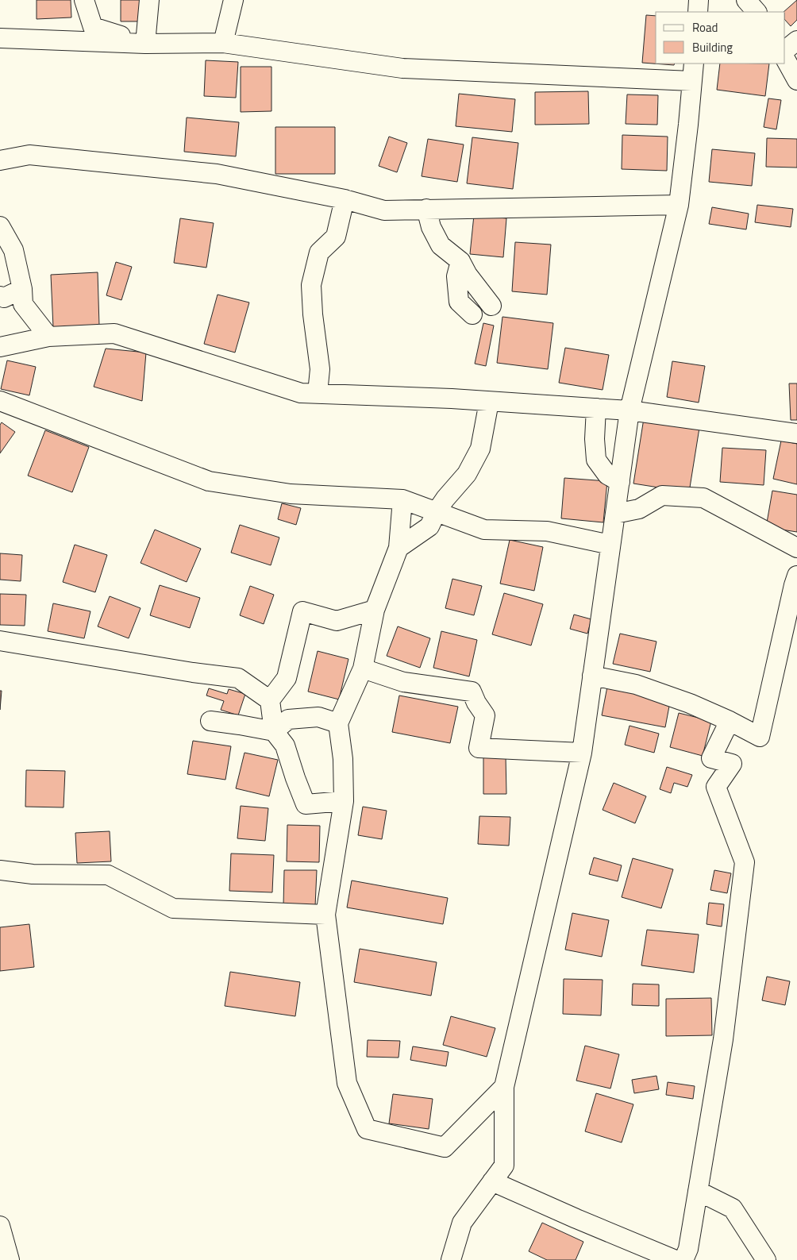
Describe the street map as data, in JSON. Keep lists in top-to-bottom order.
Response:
{
  "legend": ["Road", "Building"]
}
